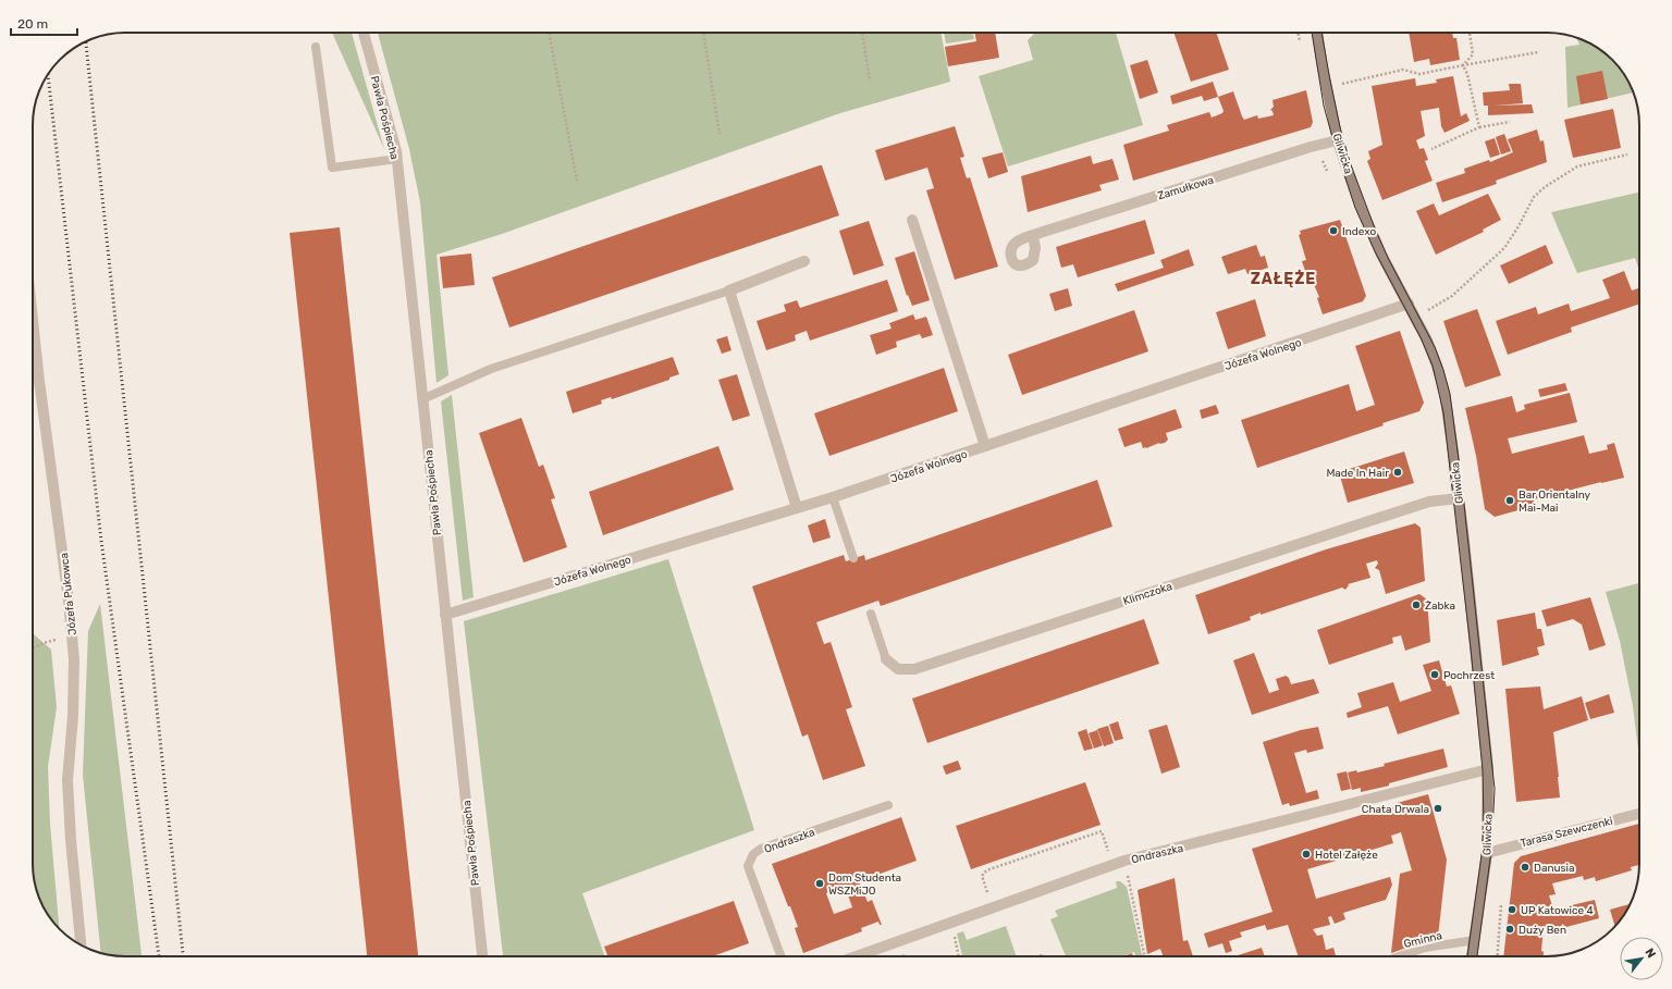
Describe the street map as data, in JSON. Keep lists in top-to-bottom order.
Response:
{
  "streets": {
    "street": [
      "Pawła Pośpiecha",
      "Gliwicka",
      "Zamułkowa",
      "Józefa Wolnego",
      "Klimczoka",
      "Józefa Pukowca",
      "Tarasa Szewczenki",
      "Ondraszka"
    ],
    "lane": ["Gminna"]
  },
  "crossings": [
    ["Pawła Pośpiecha", "Józefa Wolnego"],
    ["Gliwicka", "Zamułkowa"],
    ["Gliwicka", "Józefa Wolnego"],
    ["Gliwicka", "Klimczoka"],
    ["Gliwicka", "Tarasa Szewczenki"],
    ["Gliwicka", "Ondraszka"],
    ["Gliwicka", "Gminna"]
  ],
  "districts": ["ZAŁĘŻE"],
  "places": [
    "Indexo",
    "Made In Hair",
    "Bar Orientalny Mai-Mai",
    "Żabka",
    "Pochrzest",
    "Chata Drwala",
    "Hotel Załęże",
    "Danusia",
    "Dom Studenta WSZMiJO",
    "UP Katowice 4",
    "Duży Ben"
  ],
  "scale_bar": "20 m",
  "north": "top right"
}
